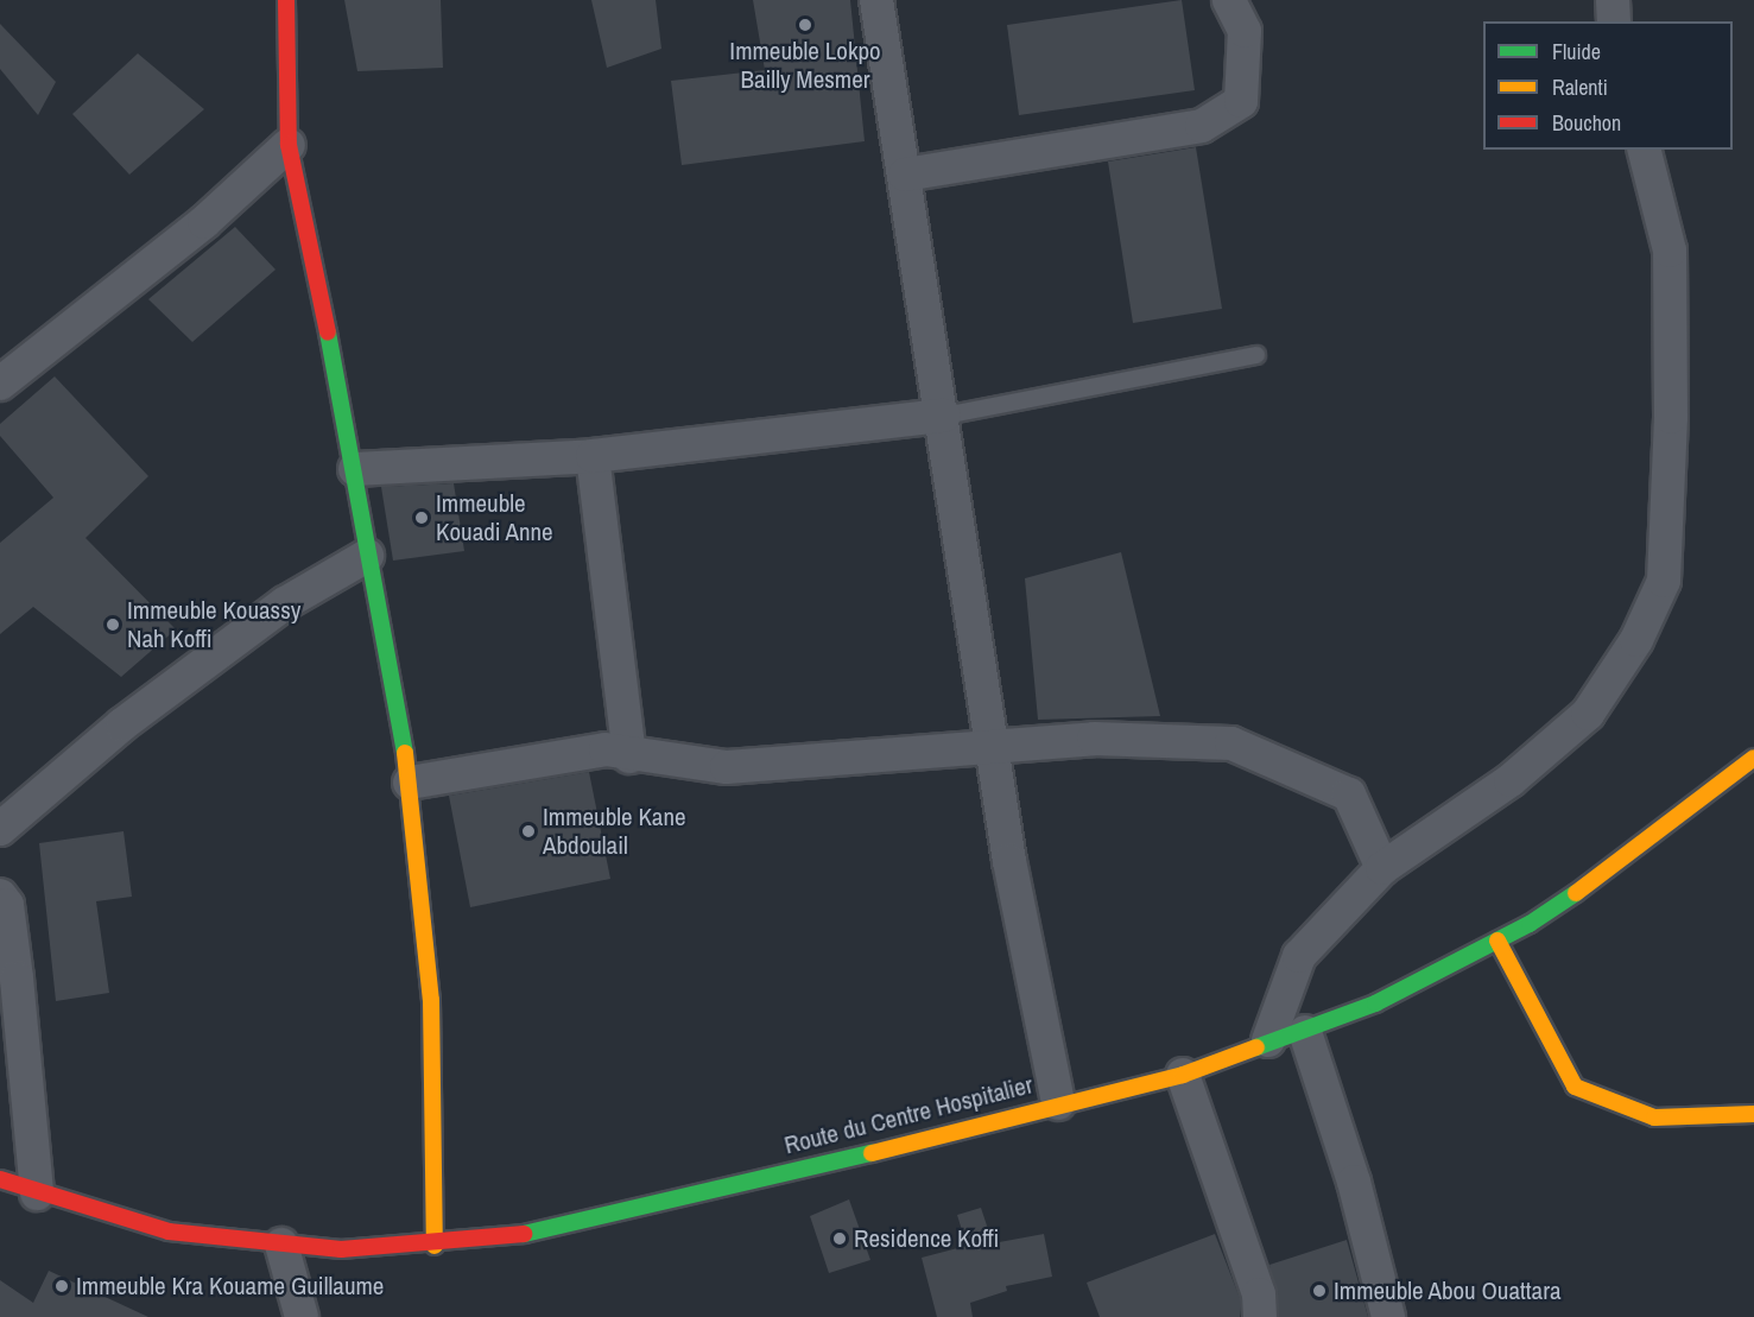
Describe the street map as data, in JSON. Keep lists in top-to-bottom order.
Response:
{
  "streets": {
    "street": ["Route du Centre Hospitalier"]
  },
  "places": [
    "Immeuble Lokpo Bailly Mesmer",
    "Immeuble Kouadi Anne",
    "Immeuble Kouassy Nah Koffi",
    "Immeuble Kane Abdoulail",
    "Residence Koffi",
    "Immeuble Kra Kouame Guillaume",
    "Immeuble Abou Ouattara"
  ],
  "legend": ["Fluide", "Ralenti", "Bouchon"]
}
